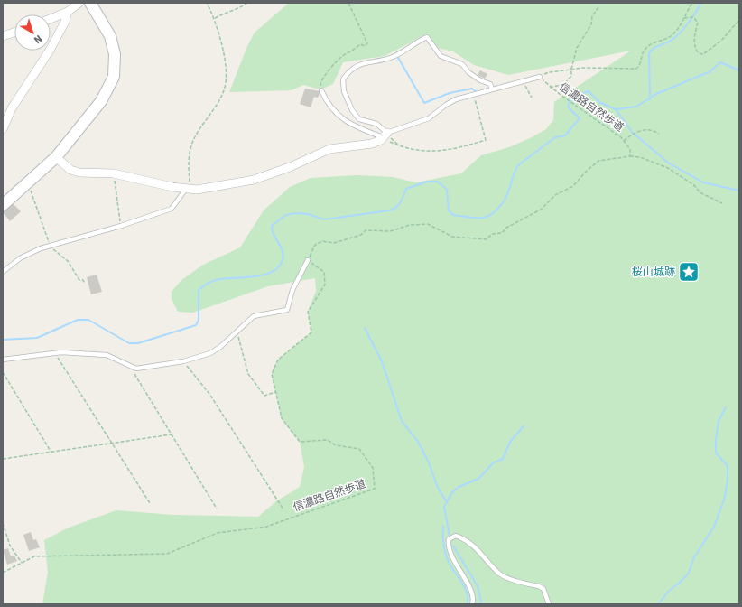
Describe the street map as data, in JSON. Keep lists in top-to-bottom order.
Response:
{
  "streets": {
    "path": ["信濃路自然歩道"]
  },
  "places": {
    "place": ["桜山城跡"]
  },
  "north": "bottom right"
}
